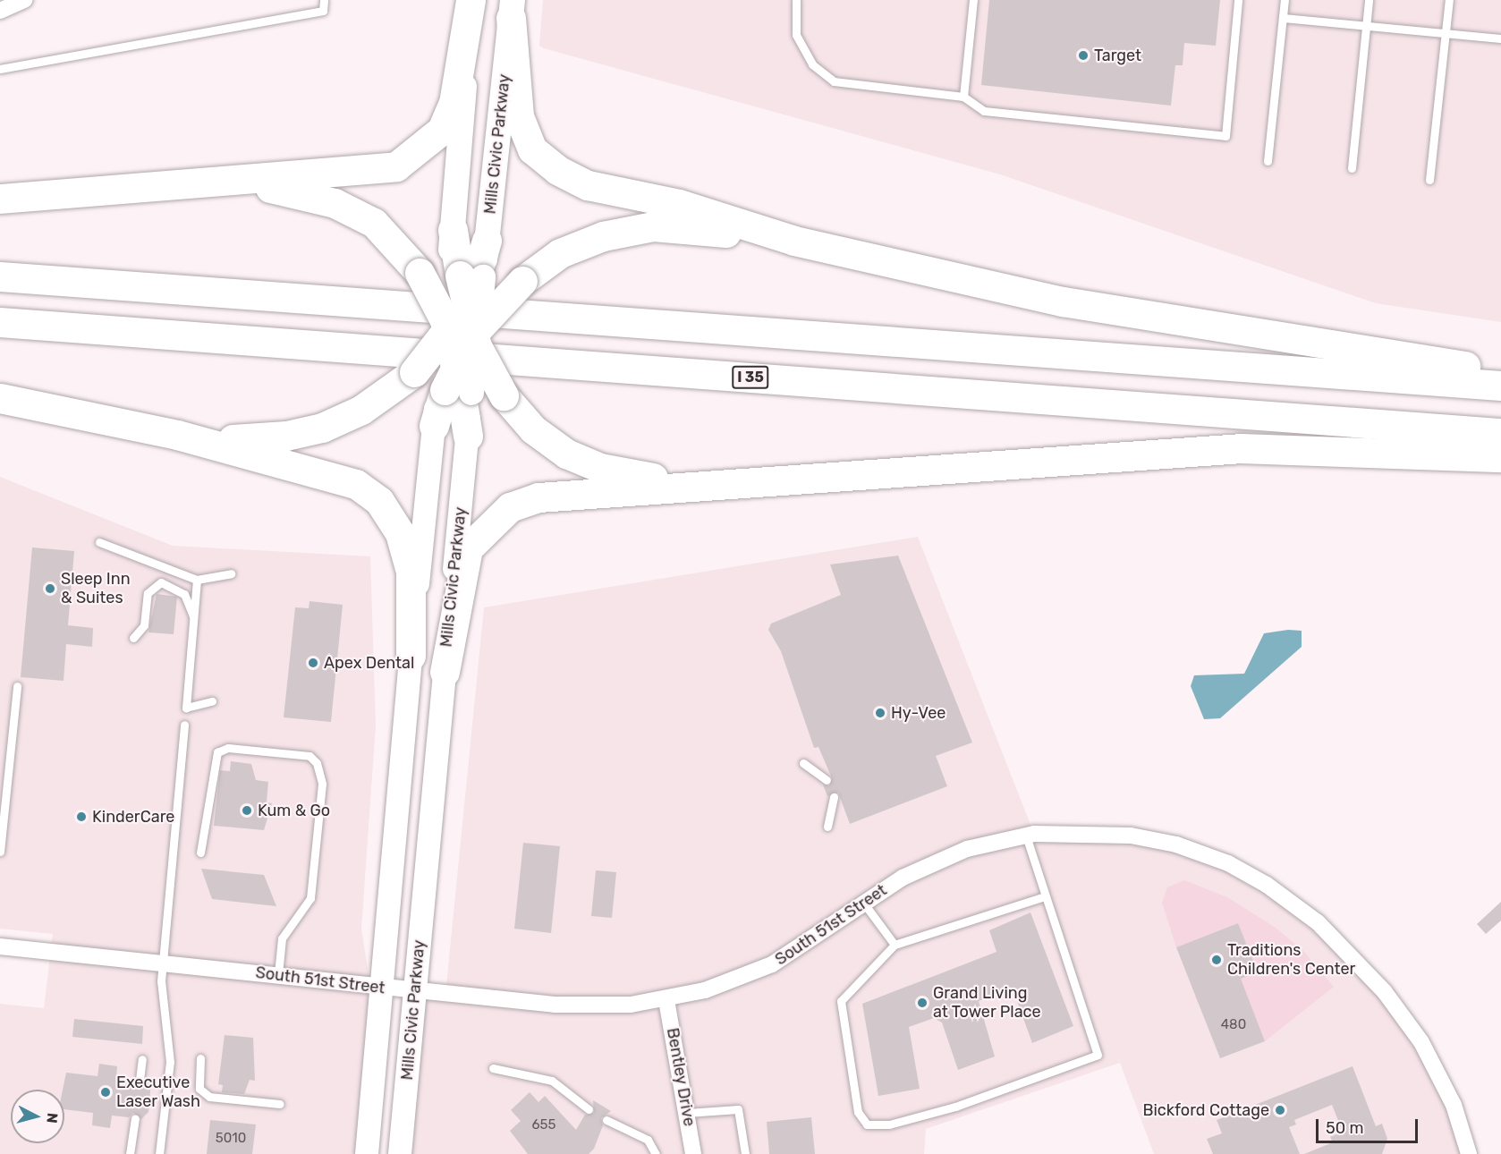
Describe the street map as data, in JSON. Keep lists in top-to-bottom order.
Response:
{
  "streets": {
    "highway": ["I 35"],
    "main road": ["Mills Civic Parkway"],
    "street": ["South 51st Street", "Bentley Drive"]
  },
  "crossings": [
    ["Mills Civic Parkway", "South 51st Street"],
    ["South 51st Street", "Bentley Drive"]
  ],
  "places": [
    "Target",
    "Sleep Inn & Suites",
    "Apex Dental",
    "Hy-Vee",
    "Kum & Go",
    "KinderCare",
    "Traditions Children's Center",
    "Grand Living at Tower Place",
    "Executive Laser Wash",
    "Bickford Cottage"
  ],
  "house_numbers": ["480", "655", "5010"],
  "scale_bar": "50 m",
  "north": "right"
}
